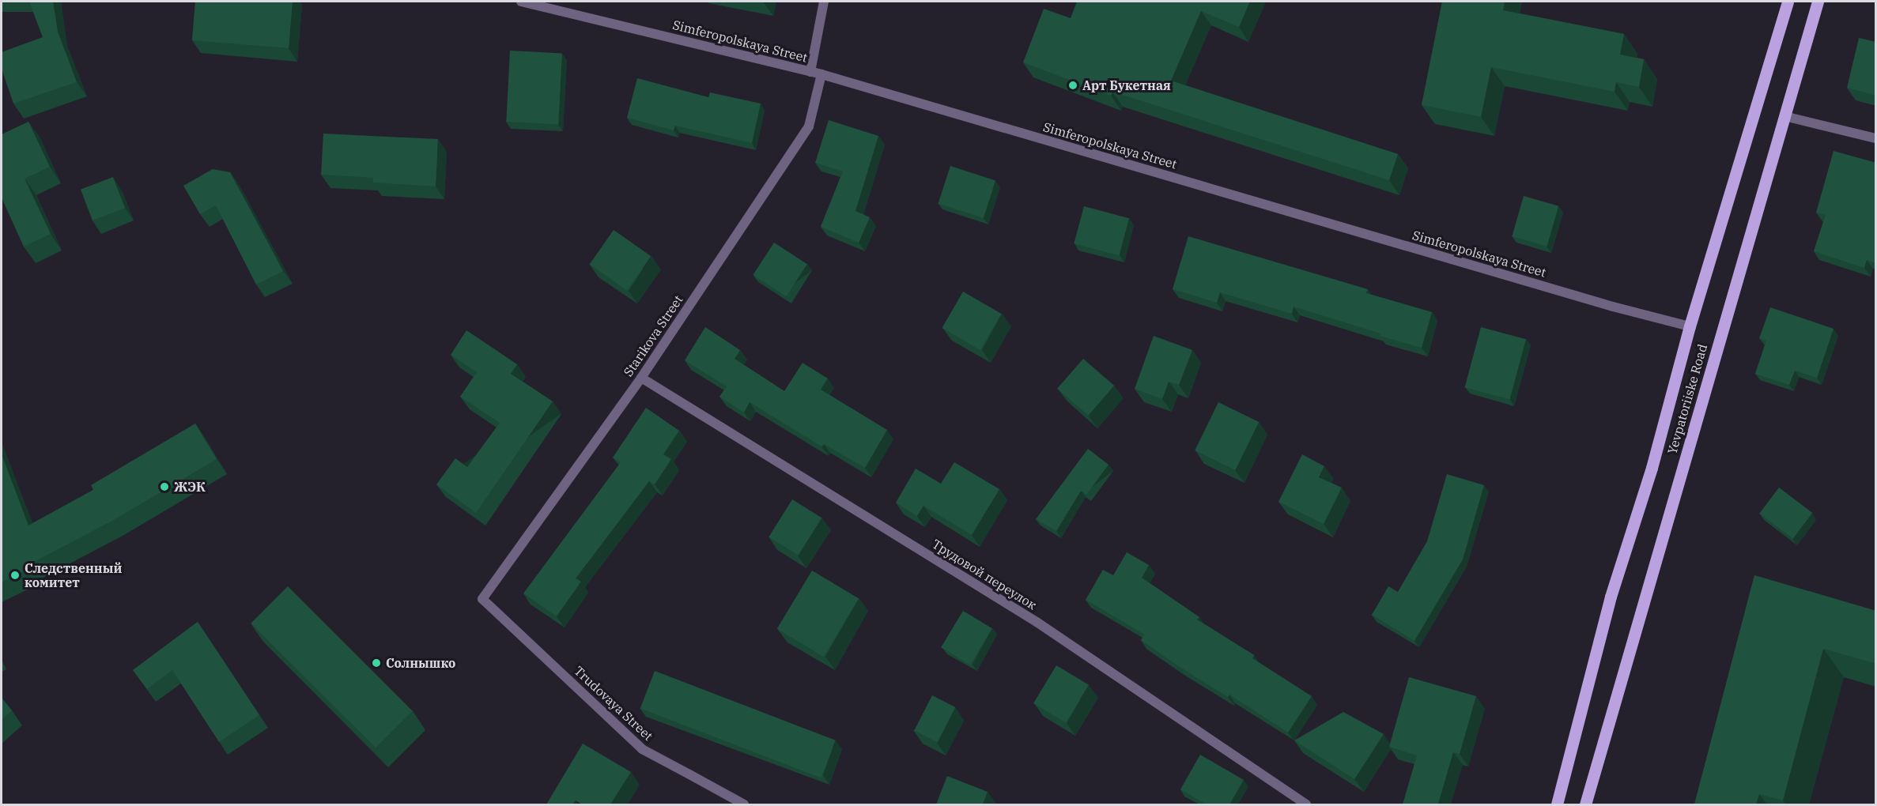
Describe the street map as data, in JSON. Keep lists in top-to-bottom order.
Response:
{
  "streets": {
    "main road": ["Yevpatoriiske Road"],
    "street": [
      "Simferopolskaya Street",
      "Starikova Street",
      "Трудовой переулок",
      "Trudovaya Street"
    ]
  },
  "crossings": [
    ["Simferopolskaya Street", "Starikova Street"],
    ["Simferopolskaya Street", "Yevpatoriiske Road"],
    ["Starikova Street", "Трудовой переулок"],
    ["Starikova Street", "Trudovaya Street"]
  ],
  "places": [
    "Арт Букетная",
    "ЖЭК",
    "Следственный комитет",
    "Солнышко"
  ]
}
